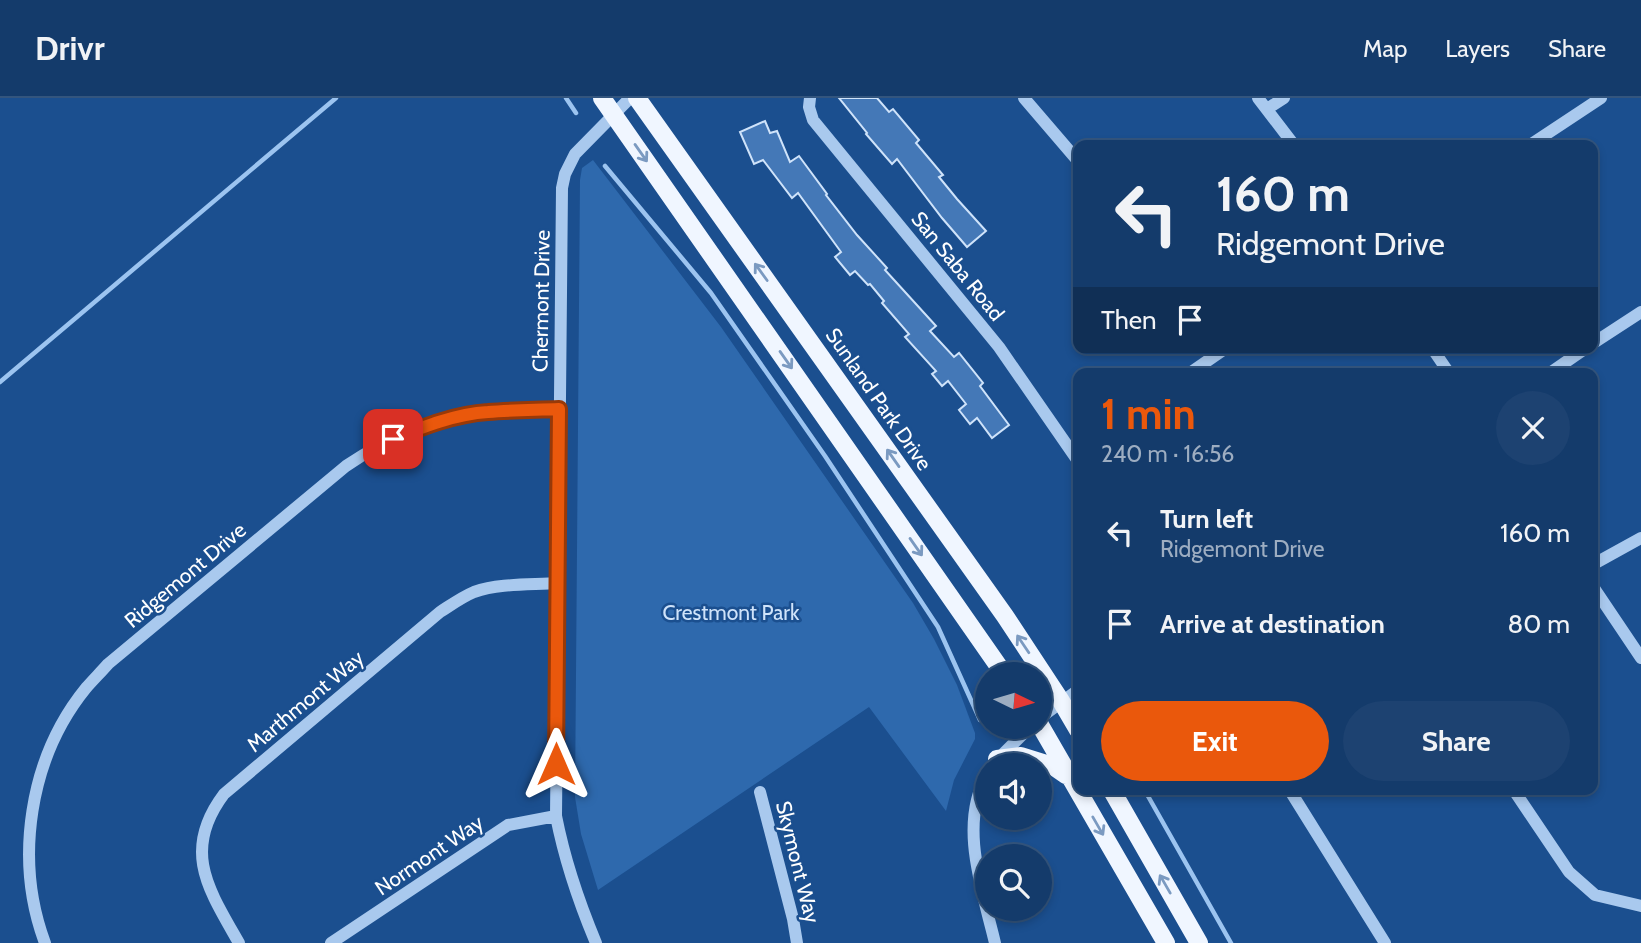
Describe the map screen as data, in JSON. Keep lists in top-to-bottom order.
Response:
{
  "streets": {
    "main road": ["Sunland Park Drive"],
    "street": [
      "San Saba Road",
      "Chermont Drive",
      "Ridgemont Drive",
      "Marthmont Way",
      "Normont Way",
      "Skymont Way"
    ]
  },
  "crossings": [
    ["Chermont Drive", "Ridgemont Drive"],
    ["Chermont Drive", "Marthmont Way"],
    ["Chermont Drive", "Normont Way"]
  ],
  "parks": ["Crestmont Park"],
  "north": "right",
  "page": {
    "header": "Drivr",
    "nav": ["Map", "Layers", "Share"],
    "turn": ["160 m", "Ridgemont Drive"],
    "then": "Then",
    "heading": ["1 min", "240 m · 16:56"],
    "list": [
      {
        "name": "Turn left",
        "note": "Ridgemont Drive",
        "value": "160 m"
      },
      {
        "name": "Arrive at destination",
        "value": "80 m"
      }
    ],
    "buttons": ["Exit", "Share"]
  }
}
